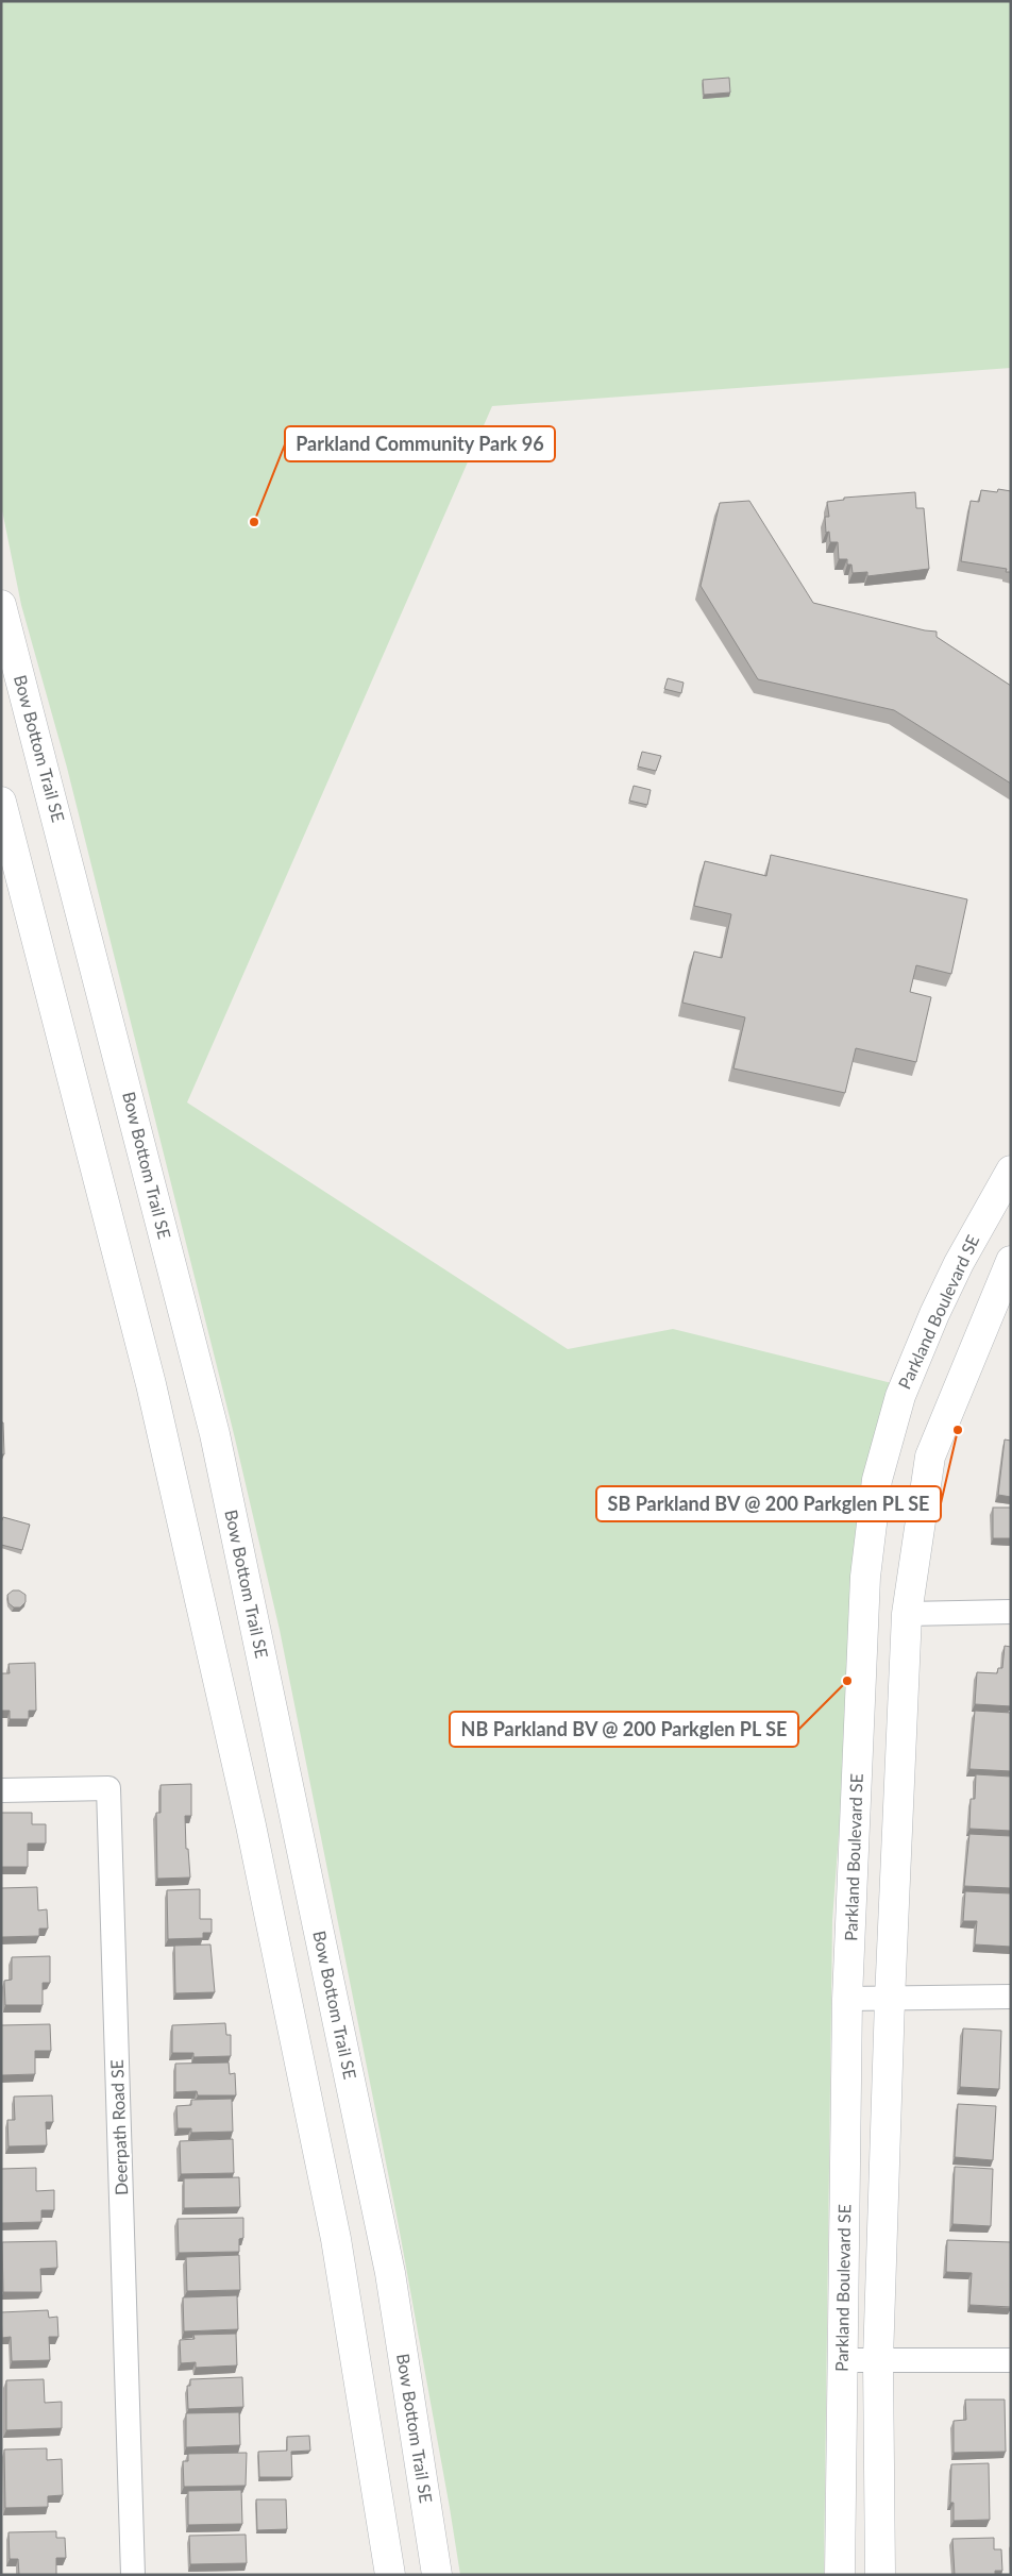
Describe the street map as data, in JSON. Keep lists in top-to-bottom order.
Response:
{
  "streets": {
    "main road": ["Bow Bottom Trail SE", "Parkland Boulevard SE"],
    "street": ["Deerpath Road SE"]
  },
  "places": ["Parkland Community Park 96", "SB Parkland BV @ 200 Parkglen PL SE", "NB Parkland BV @ 200 Parkglen PL SE"]
}
